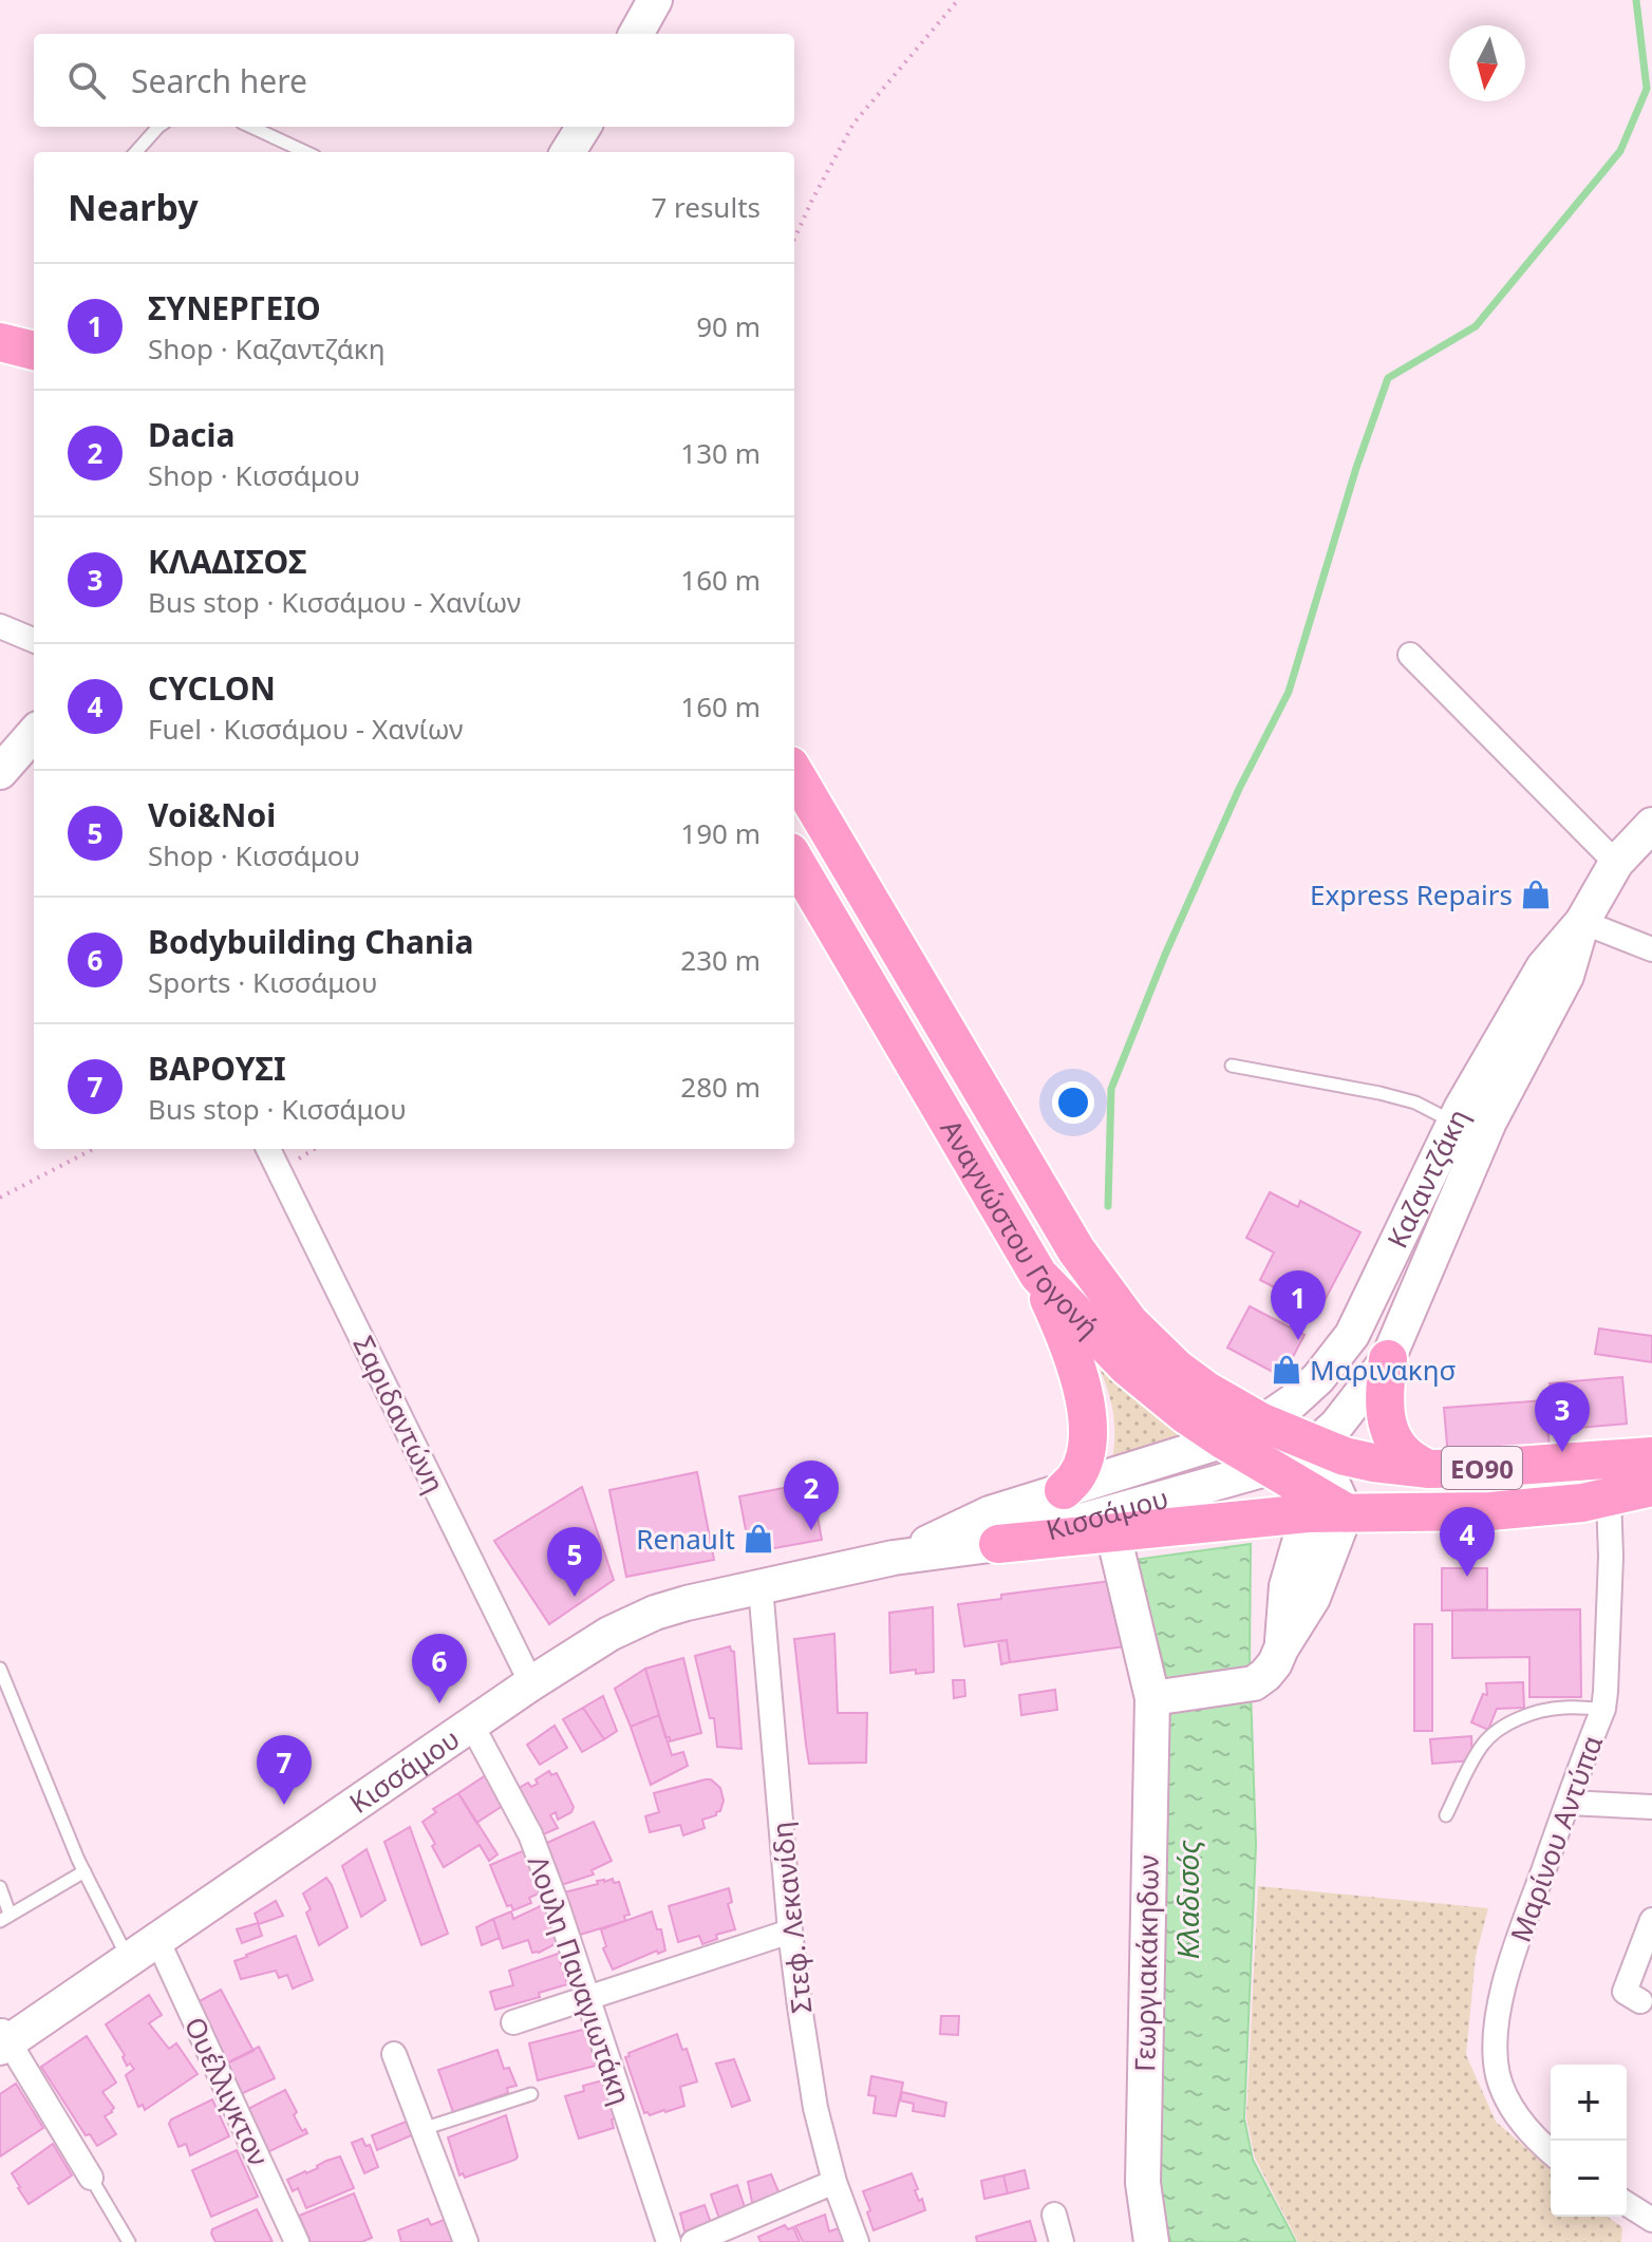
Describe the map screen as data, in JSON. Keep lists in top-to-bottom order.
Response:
{
  "streets": {
    "main road": [
      "Καζαντζάκη",
      "Αναγνώστου Γογονή",
      "ΕΟ90",
      "Κισσάμου",
      "Γεωργιακάκηδων"
    ],
    "street": [
      "Σαριδαντώνη",
      "Μαρίνου Αντύπα",
      "Στεφ. Λεκανίδη",
      "Λουλη Παναγιωτάκη",
      "Ουέλλιγκτον"
    ]
  },
  "crossings": [
    ["Καζαντζάκη", "Αναγνώστου Γογονή"],
    ["Καζαντζάκη", "ΕΟ90"],
    ["Καζαντζάκη", "Κισσάμου"],
    ["Αναγνώστου Γογονή", "ΕΟ90"],
    ["Αναγνώστου Γογονή", "Κισσάμου"],
    ["Σαριδαντώνη", "Κισσάμου"],
    ["ΕΟ90", "Κισσάμου"],
    ["ΕΟ90", "Μαρίνου Αντύπα"],
    ["ΕΟ90", "Γεωργιακάκηδων"],
    ["Κισσάμου", "Στεφ. Λεκανίδη"],
    ["Κισσάμου", "Λουλη Παναγιωτάκη"],
    ["Κισσάμου", "Ουέλλιγκτον"]
  ],
  "water": ["Κλαδισός"],
  "places": {
    "shop": ["Express Repairs", "Μαρινακησ", "Renault"]
  },
  "north": "bottom",
  "page": {
    "search": "Search here",
    "heading": ["Nearby", "7 results"],
    "list": [
      {
        "mark": "1",
        "name": "ΣΥΝΕΡΓΕΙΟ",
        "note": "Shop · Καζαντζάκη",
        "value": "90 m"
      },
      {
        "mark": "2",
        "name": "Dacia",
        "note": "Shop · Κισσάμου",
        "value": "130 m"
      },
      {
        "mark": "3",
        "name": "ΚΛΑΔΙΣΟΣ",
        "note": "Bus stop · Κισσάμου - Χανίων",
        "value": "160 m"
      },
      {
        "mark": "4",
        "name": "CYCLON",
        "note": "Fuel · Κισσάμου - Χανίων",
        "value": "160 m"
      },
      {
        "mark": "5",
        "name": "Voi&Noi",
        "note": "Shop · Κισσάμου",
        "value": "190 m"
      },
      {
        "mark": "6",
        "name": "Bodybuilding Chania",
        "note": "Sports · Κισσάμου",
        "value": "230 m"
      },
      {
        "mark": "7",
        "name": "ΒΑΡΟΥΣΙ",
        "note": "Bus stop · Κισσάμου",
        "value": "280 m"
      }
    ],
    "pins": [
      "1",
      "3",
      "2",
      "4",
      "5",
      "6",
      "7"
    ],
    "map_buttons": ["+", "−"]
  }
}
